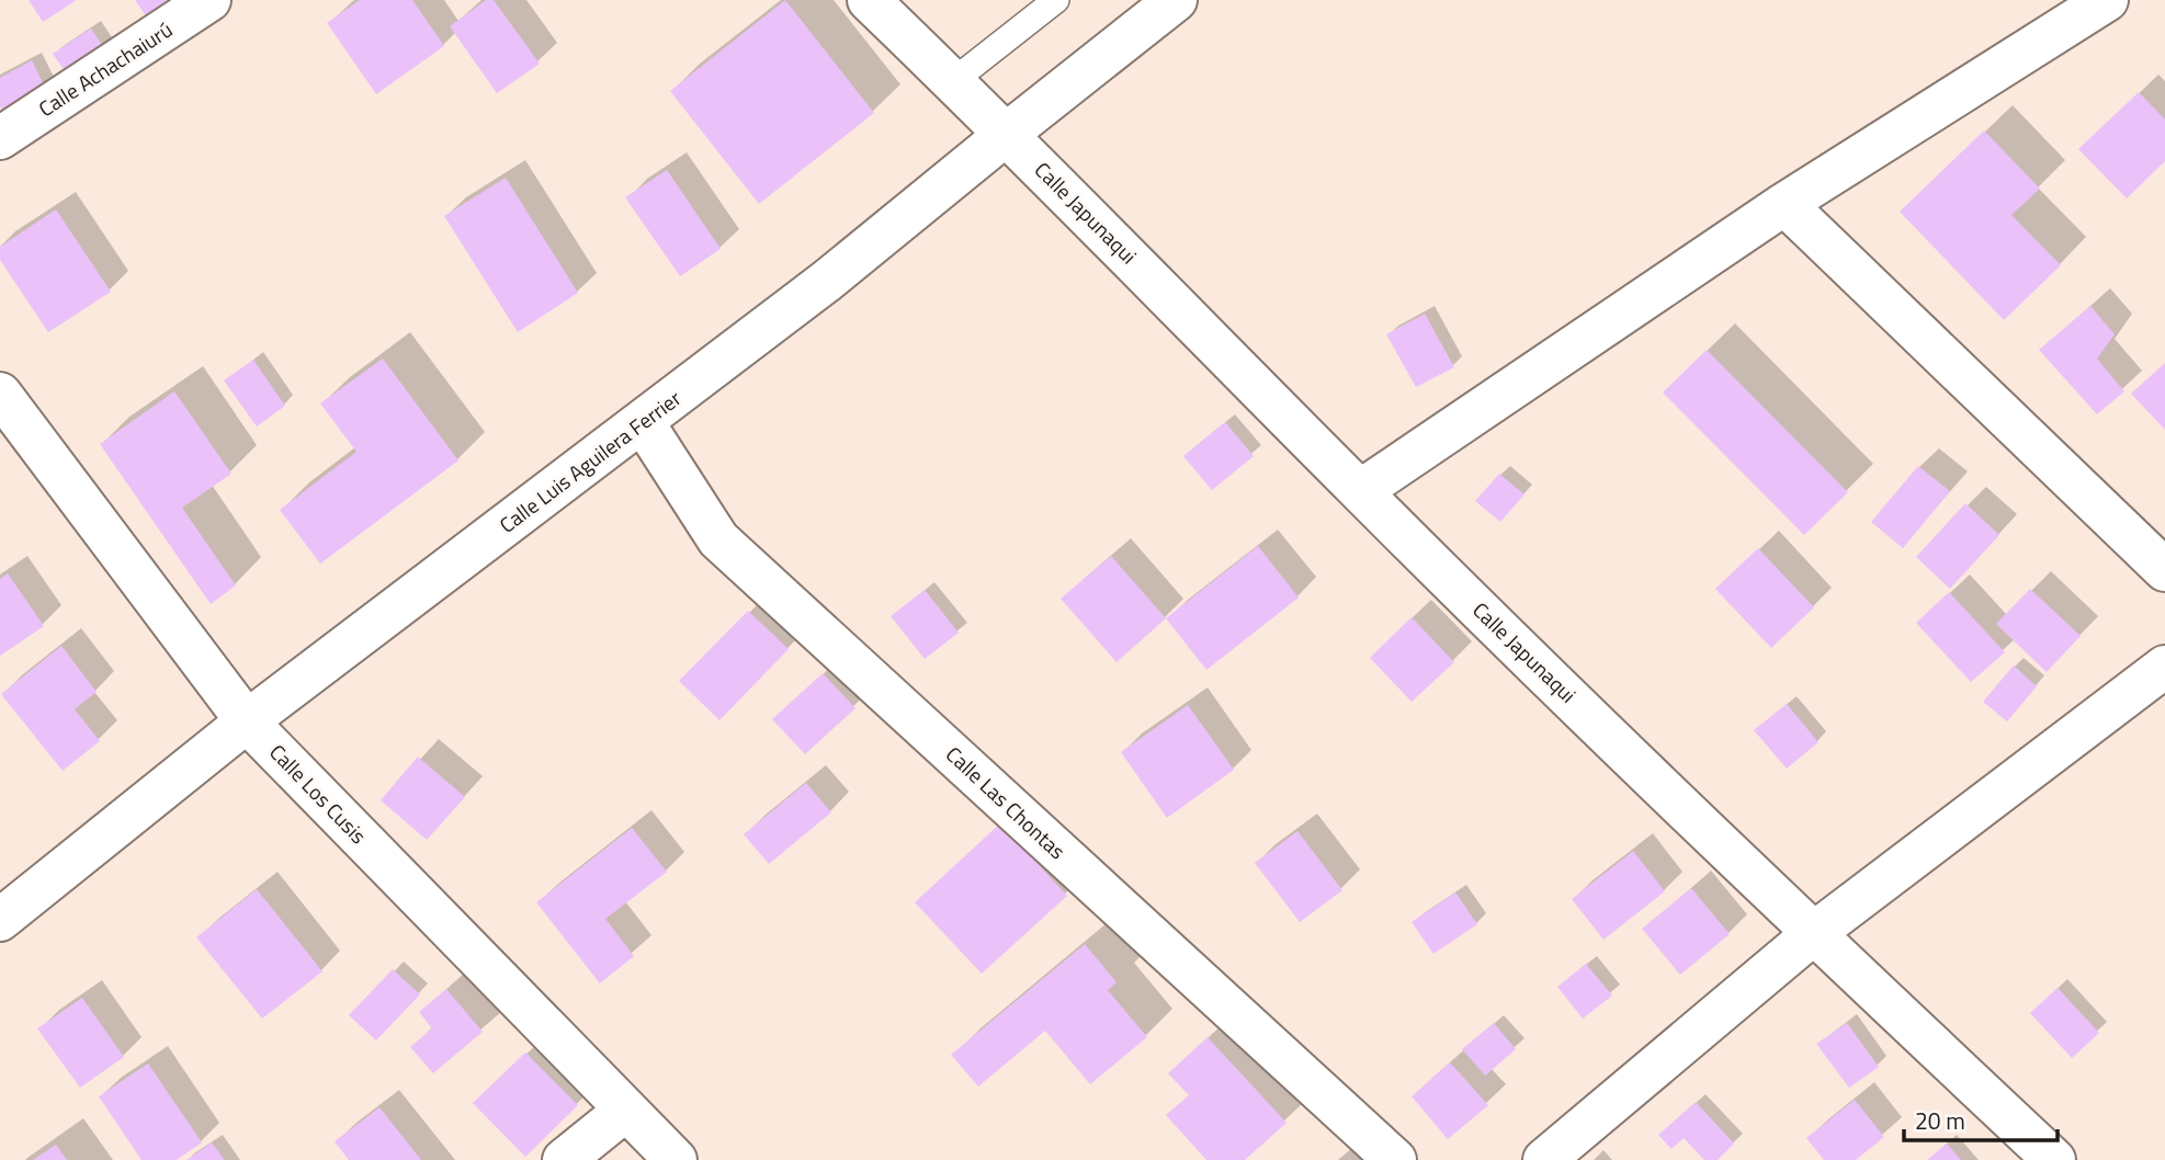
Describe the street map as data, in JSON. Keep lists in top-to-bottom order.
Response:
{
  "streets": {
    "street": [
      "Calle Achachaiurú",
      "Calle Japunaqui",
      "Calle Luis Aguilera Ferrier",
      "Calle Los Cusis",
      "Calle Las Chontas"
    ]
  },
  "crossings": [
    ["Calle Japunaqui", "Calle Luis Aguilera Ferrier"],
    ["Calle Luis Aguilera Ferrier", "Calle Los Cusis"],
    ["Calle Luis Aguilera Ferrier", "Calle Las Chontas"]
  ],
  "scale_bar": "20 m"
}
